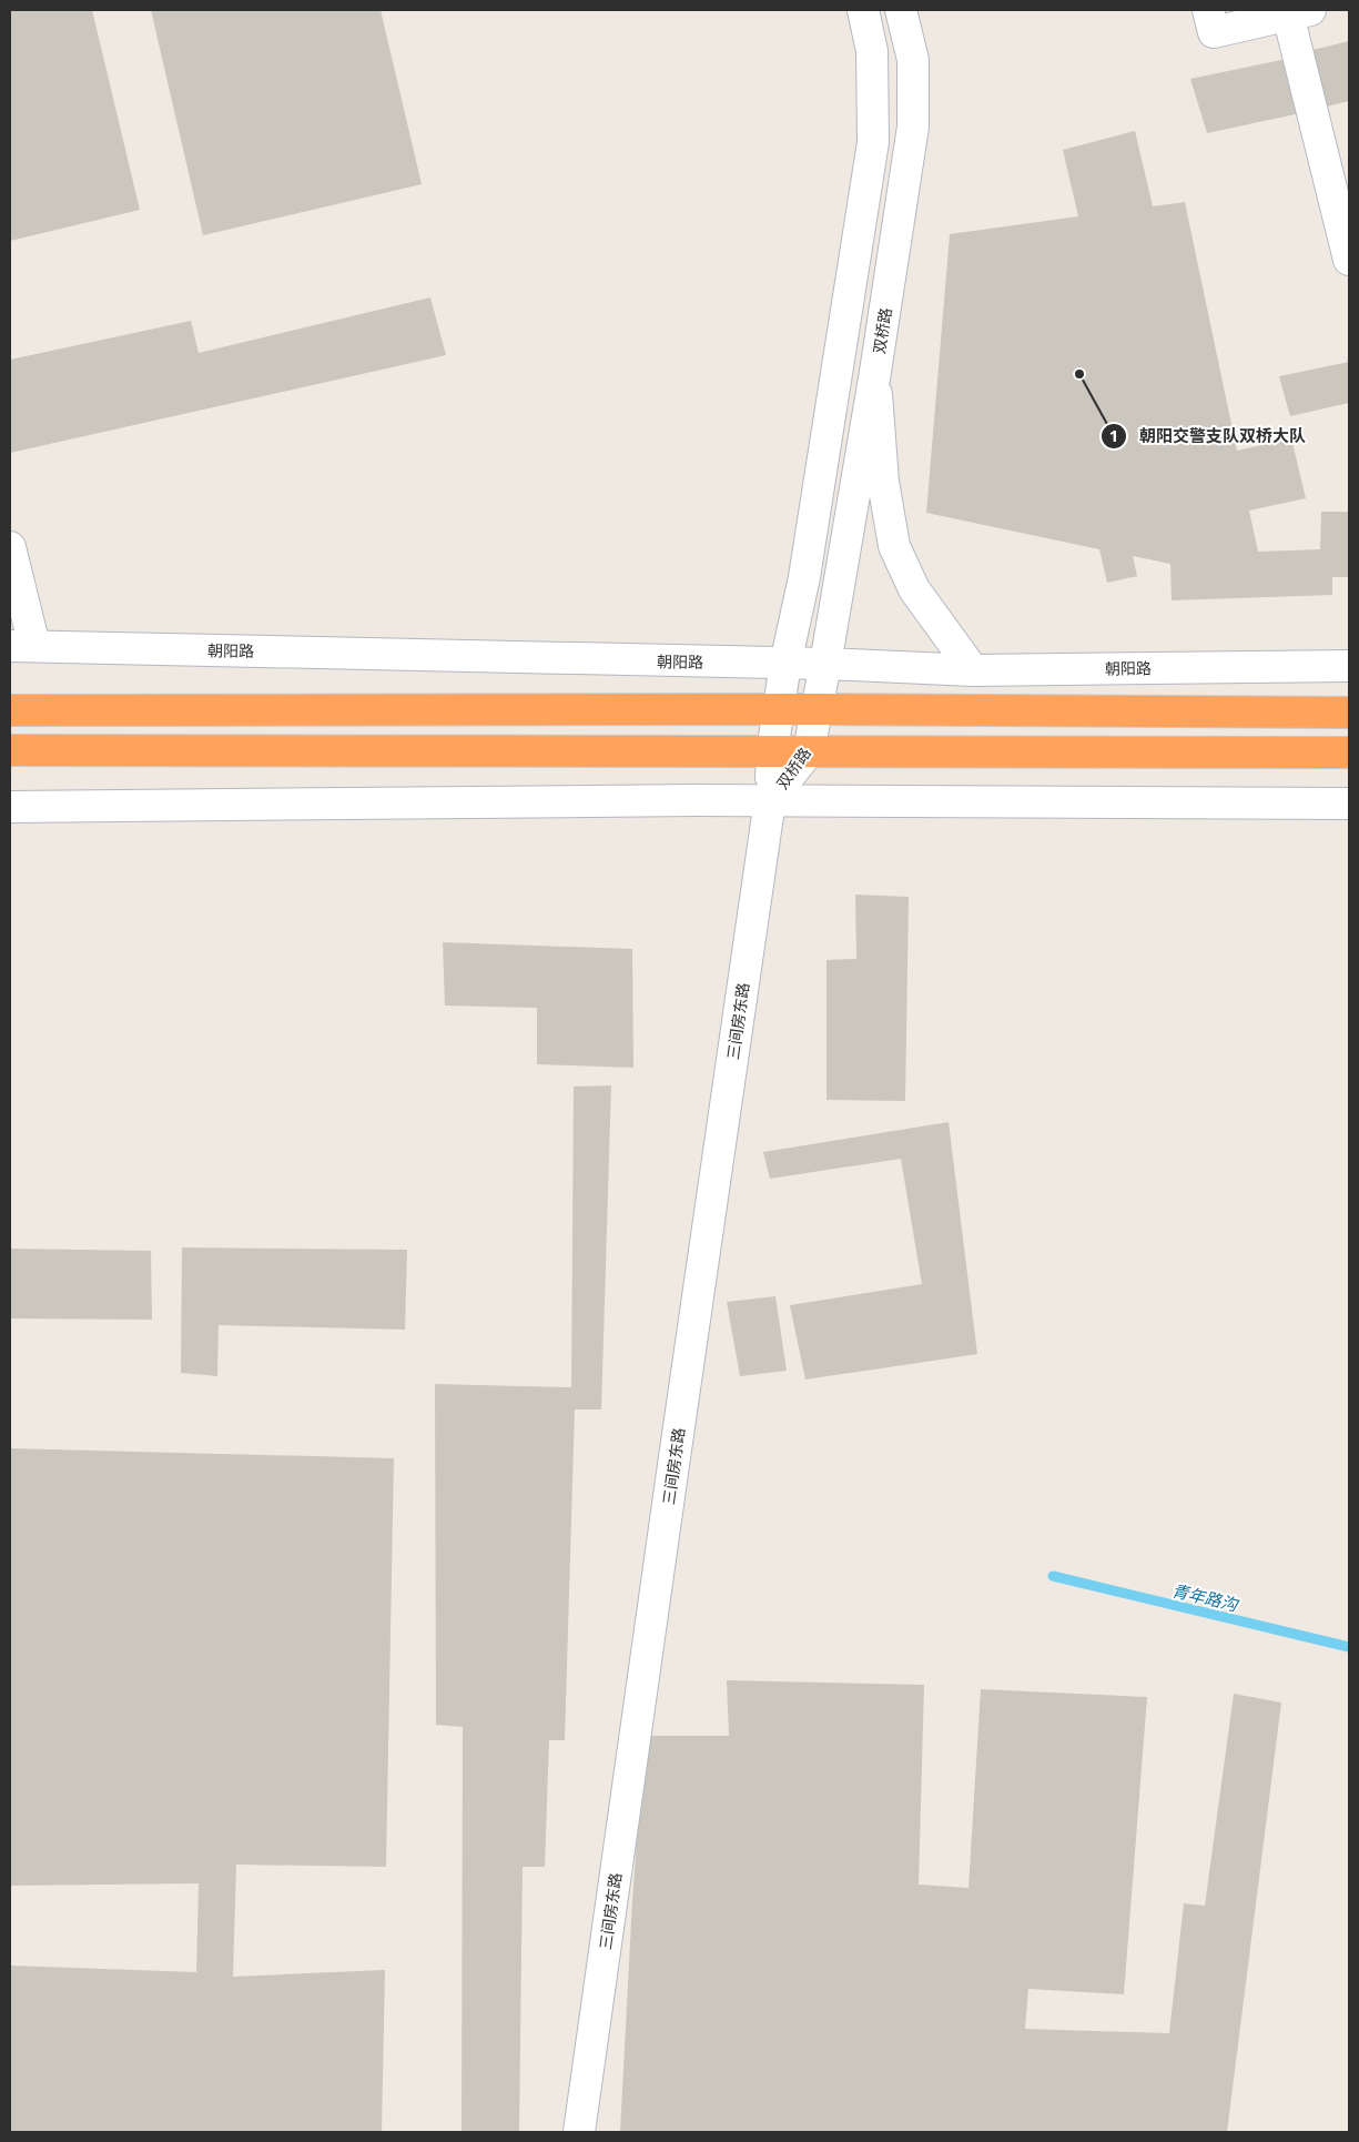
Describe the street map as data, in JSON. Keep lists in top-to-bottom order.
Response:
{
  "streets": {
    "street": ["双桥路", "朝阳路", "三间房东路"]
  },
  "crossings": [
    ["双桥路", "朝阳路"],
    ["双桥路", "三间房东路"]
  ],
  "water": ["青年路沟"],
  "places": ["朝阳交警支队双桥大队"]
}
